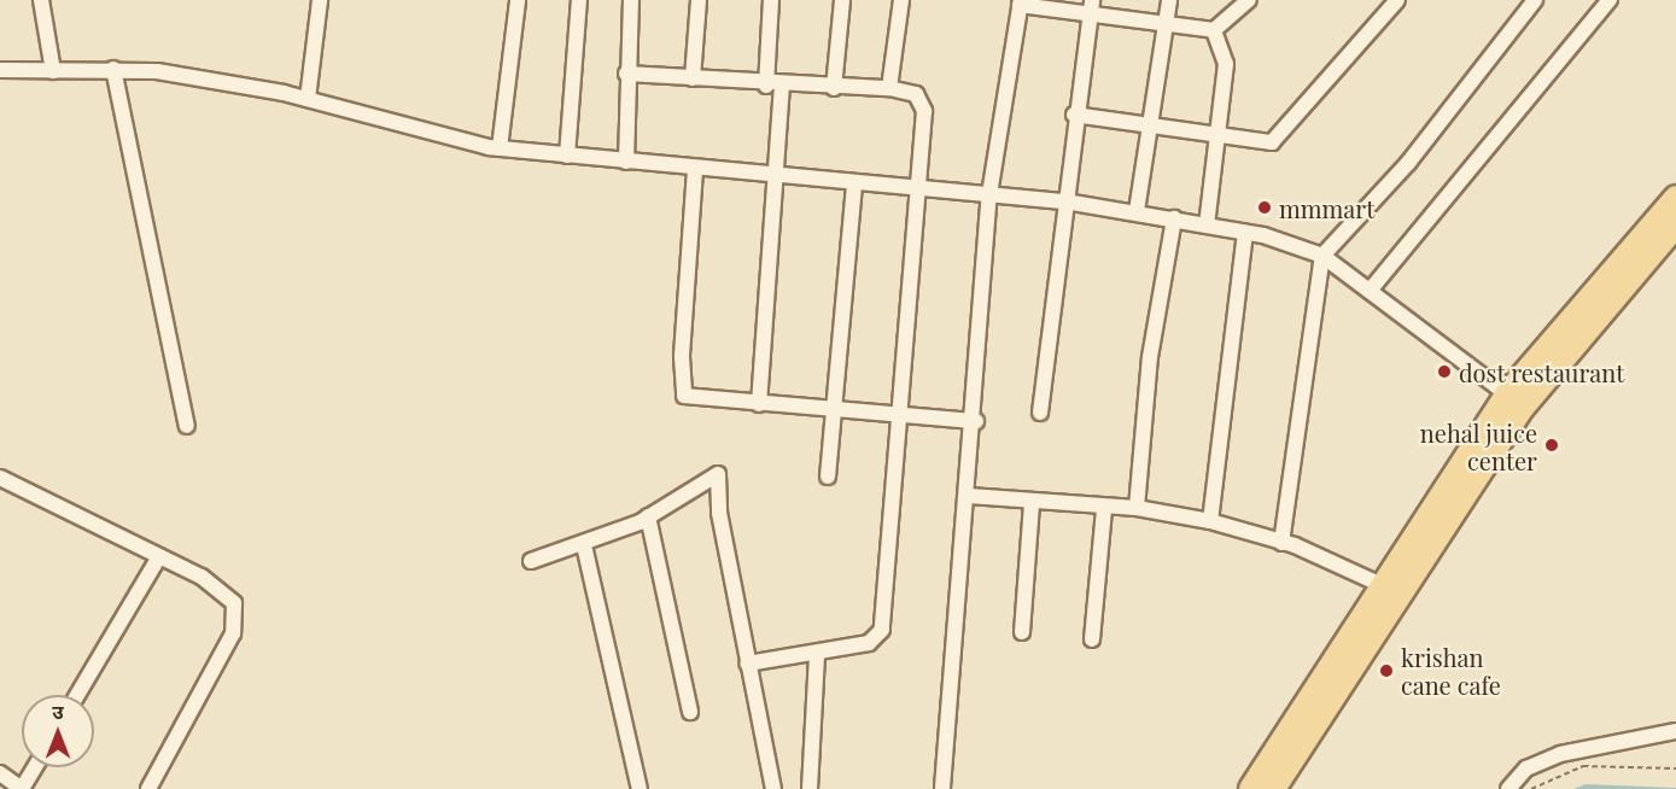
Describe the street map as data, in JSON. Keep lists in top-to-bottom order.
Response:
{
  "places": [
    "mmmart",
    "dost restaurant",
    "nehal juice center",
    "krishan cane cafe"
  ],
  "north": "top"
}
